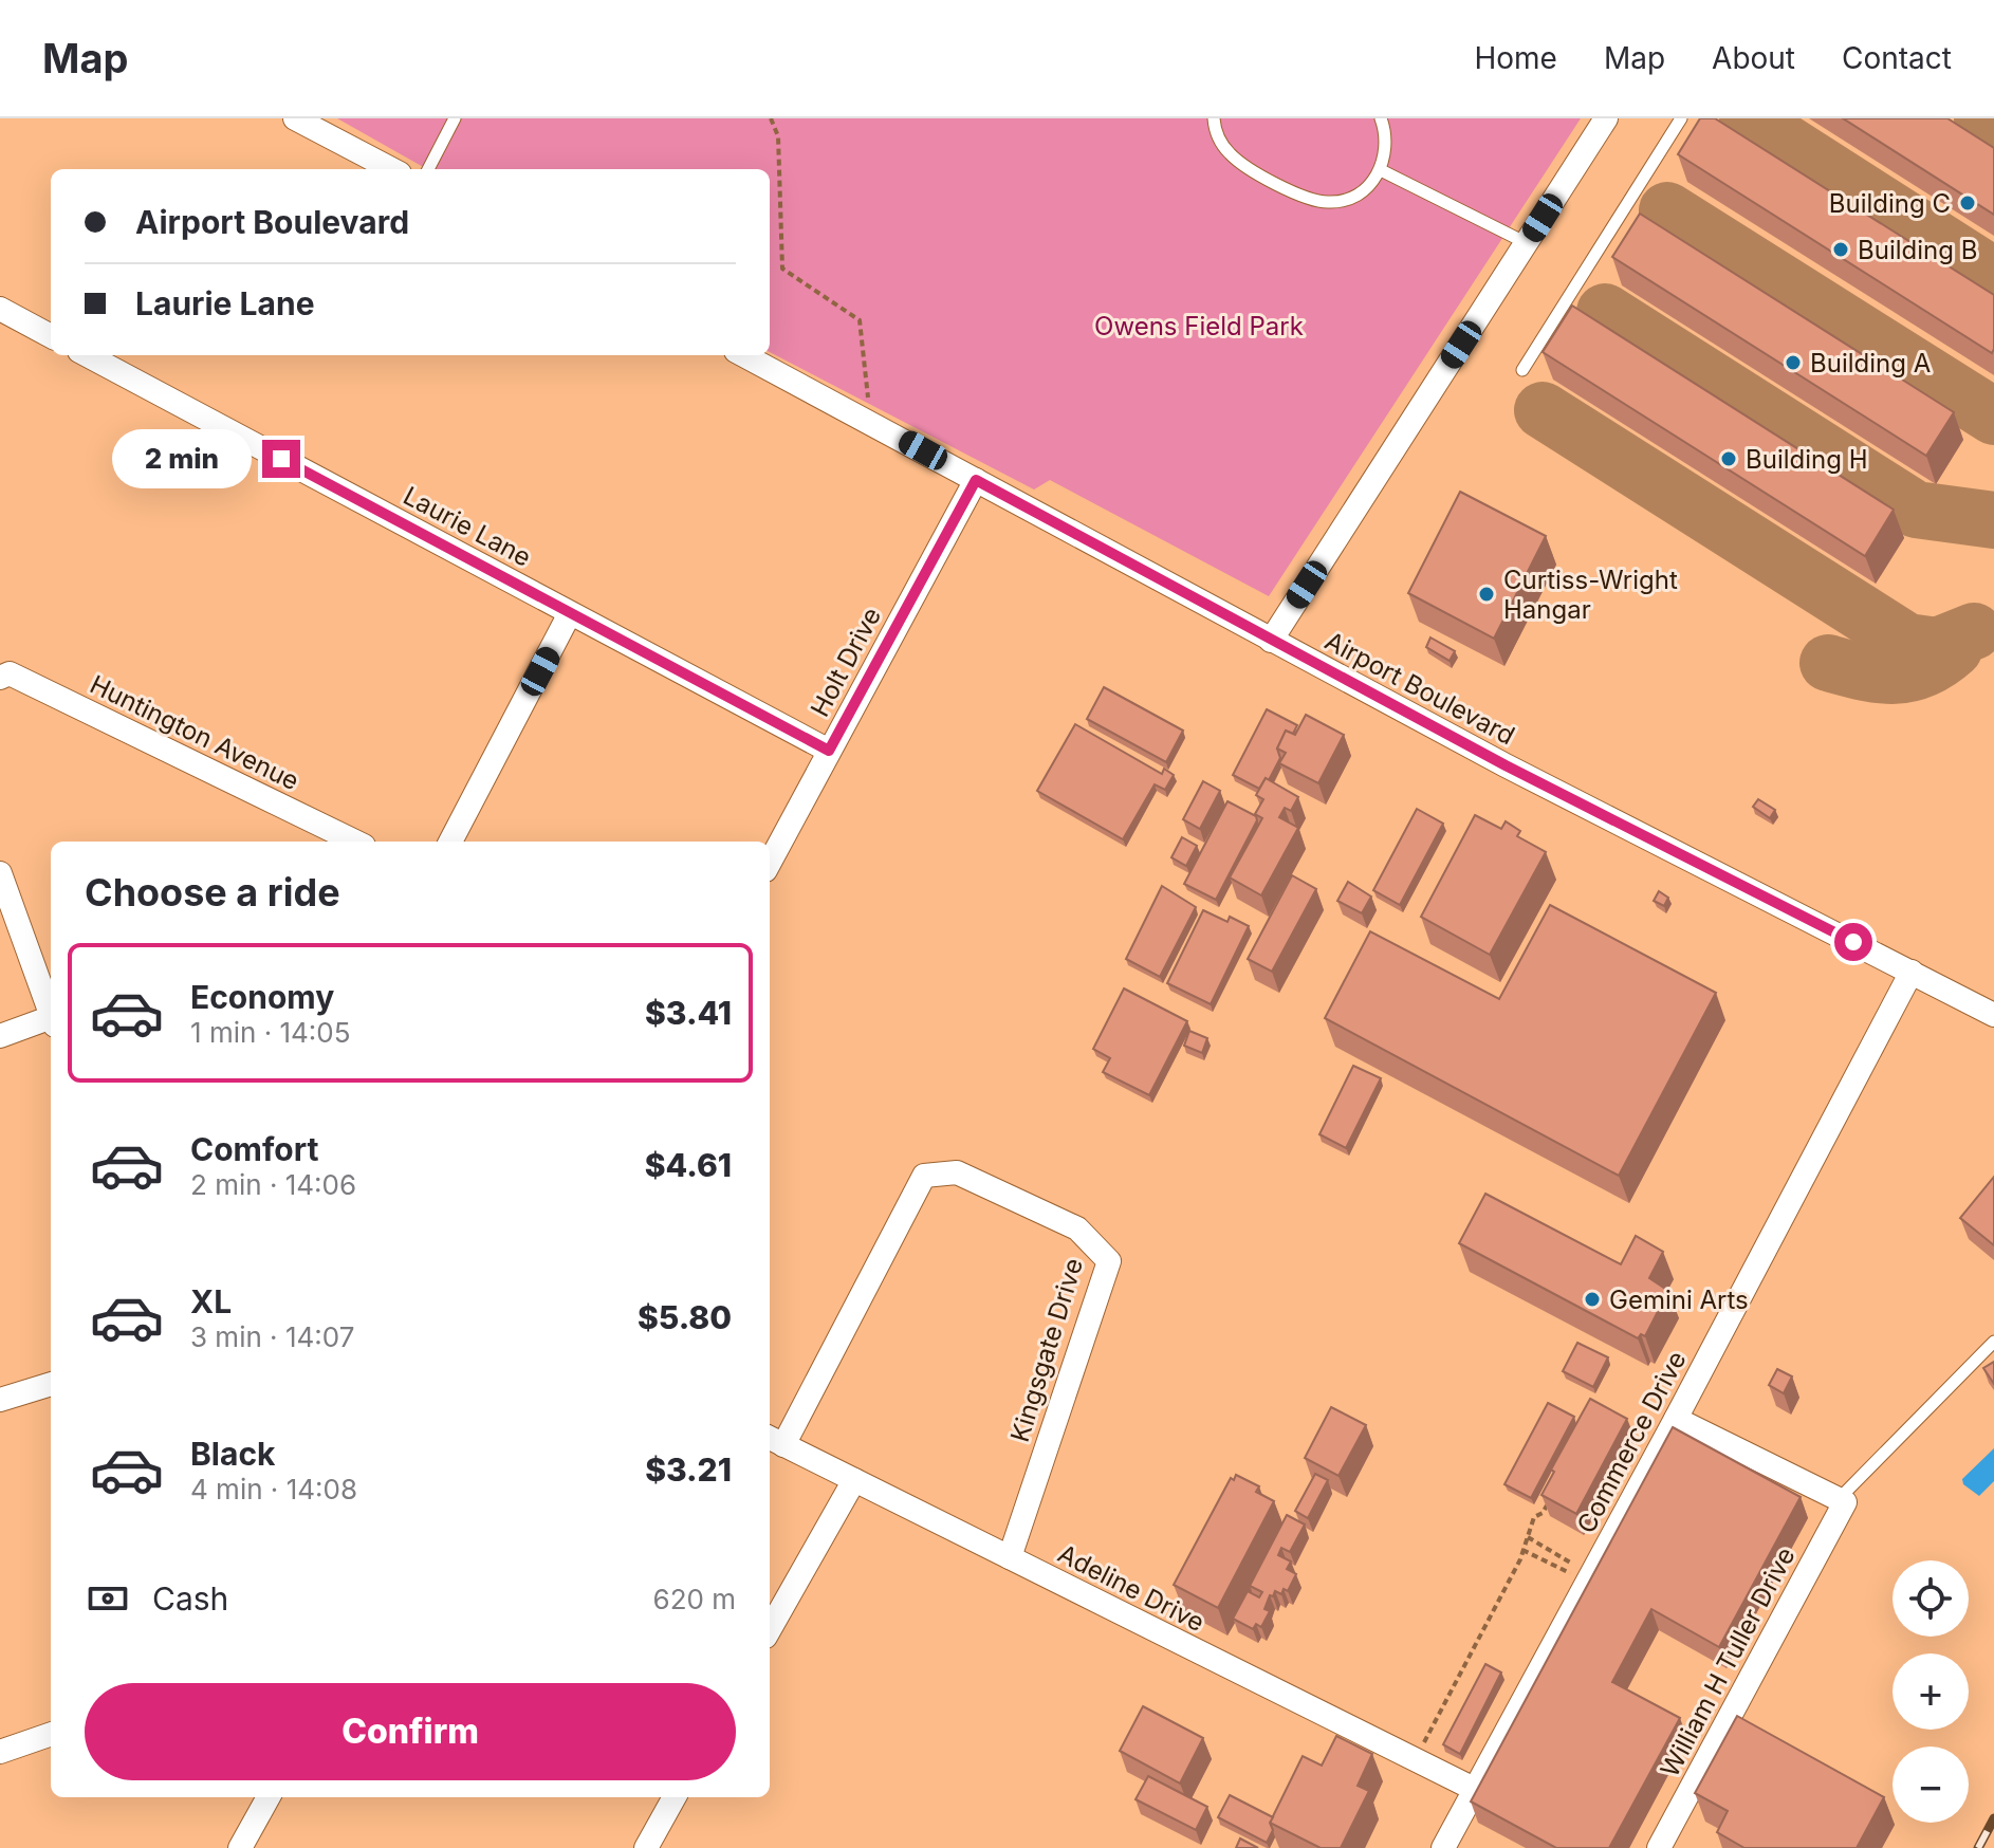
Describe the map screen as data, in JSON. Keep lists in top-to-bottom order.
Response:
{
  "streets": {
    "street": [
      "Laurie Lane",
      "Holt Drive",
      "Airport Boulevard",
      "Huntington Avenue",
      "Kingsgate Drive",
      "Commerce Drive",
      "Adeline Drive",
      "William H Tuller Drive"
    ]
  },
  "crossings": [
    ["Laurie Lane", "Holt Drive"],
    ["Holt Drive", "Airport Boulevard"],
    ["Airport Boulevard", "Commerce Drive"],
    ["Kingsgate Drive", "Adeline Drive"],
    ["Commerce Drive", "Adeline Drive"]
  ],
  "parks": ["Owens Field Park"],
  "places": [
    "Building C",
    "Building B",
    "Building A",
    "Building H",
    "Curtiss-Wright Hangar",
    "Gemini Arts"
  ],
  "page": {
    "header": "Map",
    "nav": [
      "Home",
      "Map",
      "About",
      "Contact"
    ],
    "banner": ["Airport Boulevard", "Laurie Lane"],
    "bubble": "2 min",
    "heading": "Choose a ride",
    "list": [
      {
        "name": "Economy",
        "note": "1 min · 14:05",
        "value": "$3.41"
      },
      {
        "name": "Comfort",
        "note": "2 min · 14:06",
        "value": "$4.61"
      },
      {
        "name": "XL",
        "note": "3 min · 14:07",
        "value": "$5.80"
      },
      {
        "name": "Black",
        "note": "4 min · 14:08",
        "value": "$3.21"
      }
    ],
    "pay": ["Cash", "620 m"],
    "map_buttons": ["+", "−"],
    "buttons": "Confirm"
  }
}
